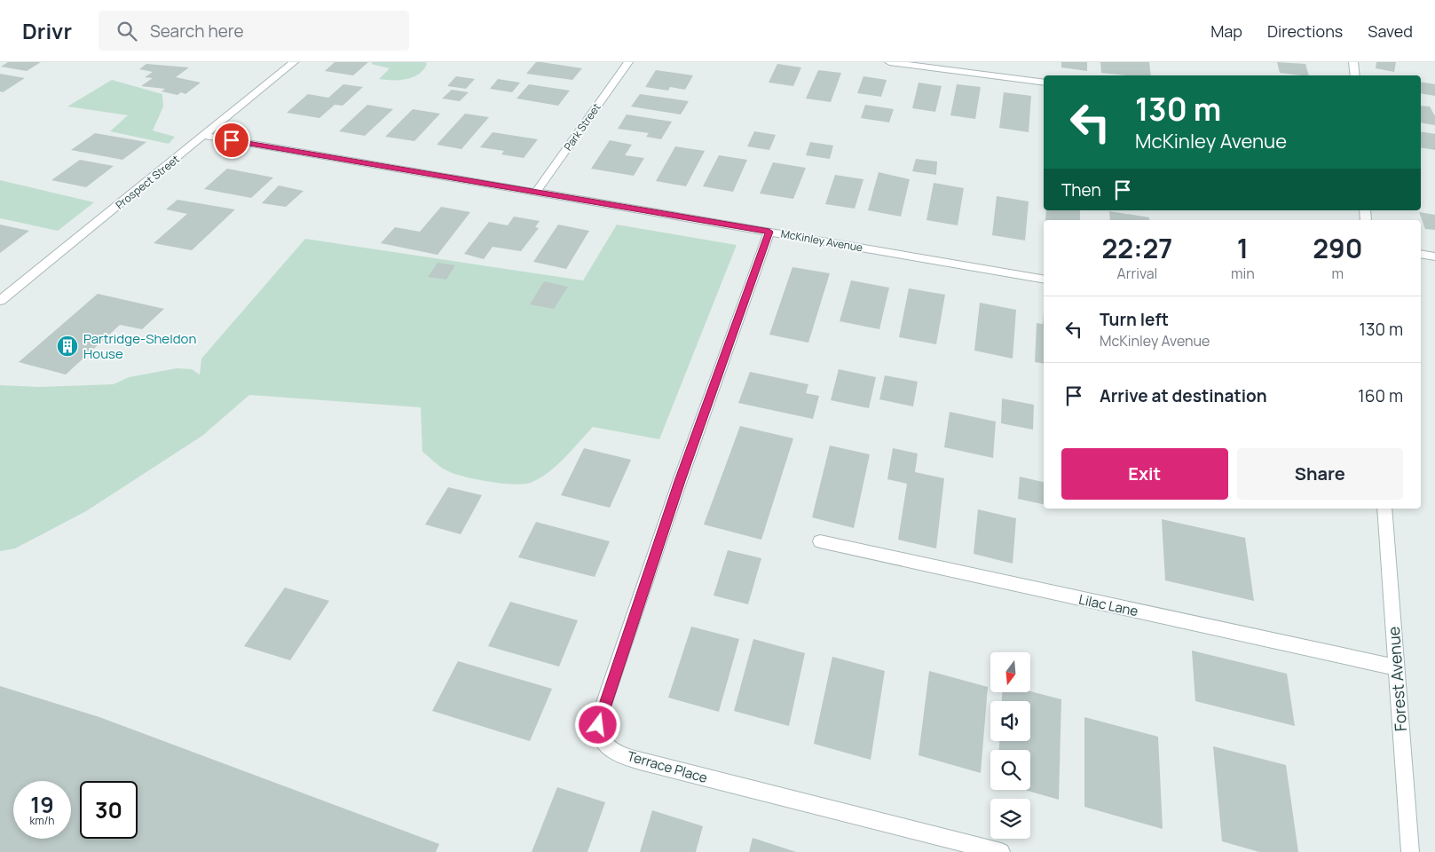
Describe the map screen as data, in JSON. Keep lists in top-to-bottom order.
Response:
{
  "streets": {
    "street": [
      "Park Street",
      "Prospect Street",
      "McKinley Avenue",
      "Lilac Lane",
      "Forest Avenue",
      "Terrace Place"
    ]
  },
  "crossings": [
    ["Park Street", "McKinley Avenue"],
    ["Prospect Street", "McKinley Avenue"],
    ["McKinley Avenue", "Terrace Place"],
    ["Lilac Lane", "Forest Avenue"]
  ],
  "places": {
    "building": ["Partridge-Sheldon House"]
  },
  "north": "bottom",
  "page": {
    "header": "Drivr",
    "search": "Search here",
    "nav": ["Map", "Directions", "Saved"],
    "turn": ["130 m", "McKinley Avenue"],
    "then": "Then",
    "eta": [
      "22:27",
      "Arrival",
      "1",
      "min",
      "290",
      "m"
    ],
    "list": [
      {
        "name": "Turn left",
        "note": "McKinley Avenue",
        "value": "130 m"
      },
      {
        "name": "Arrive at destination",
        "value": "160 m"
      }
    ],
    "buttons": ["Exit", "Share"],
    "speed": "19 km/h",
    "limit": "30"
  }
}
